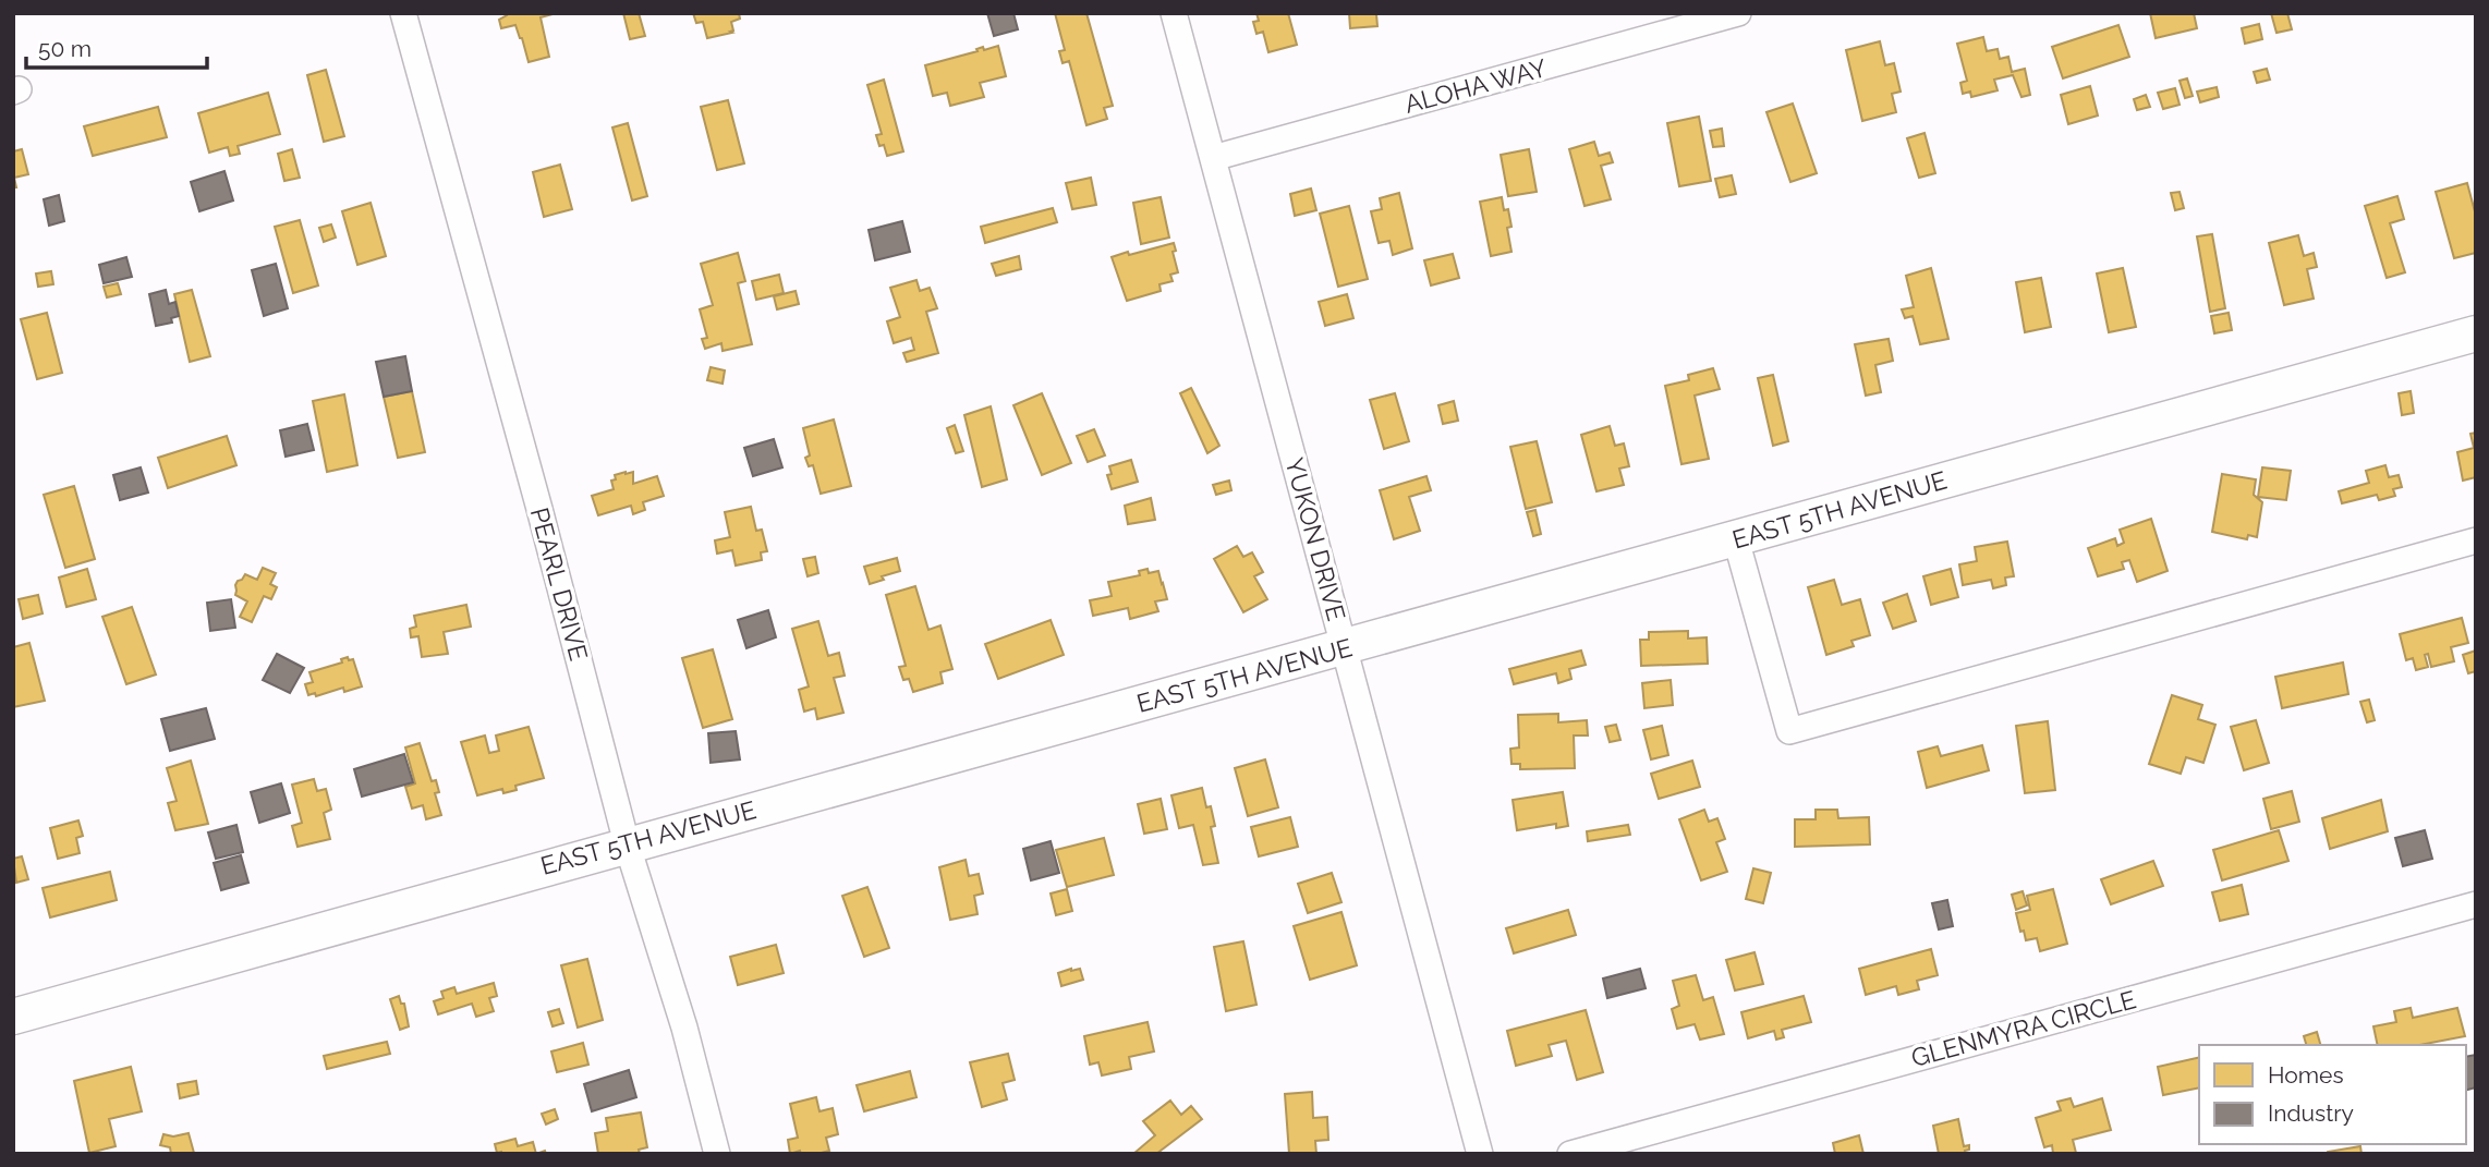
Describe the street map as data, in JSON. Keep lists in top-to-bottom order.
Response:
{
  "streets": {
    "street": [
      "ALOHA WAY",
      "EAST 5TH AVENUE",
      "YUKON DRIVE",
      "PEARL DRIVE",
      "GLENMYRA CIRCLE"
    ]
  },
  "crossings": [
    ["ALOHA WAY", "YUKON DRIVE"],
    ["EAST 5TH AVENUE", "YUKON DRIVE"],
    ["EAST 5TH AVENUE", "PEARL DRIVE"]
  ],
  "legend": ["Homes", "Industry"],
  "scale_bar": "50 m"
}
